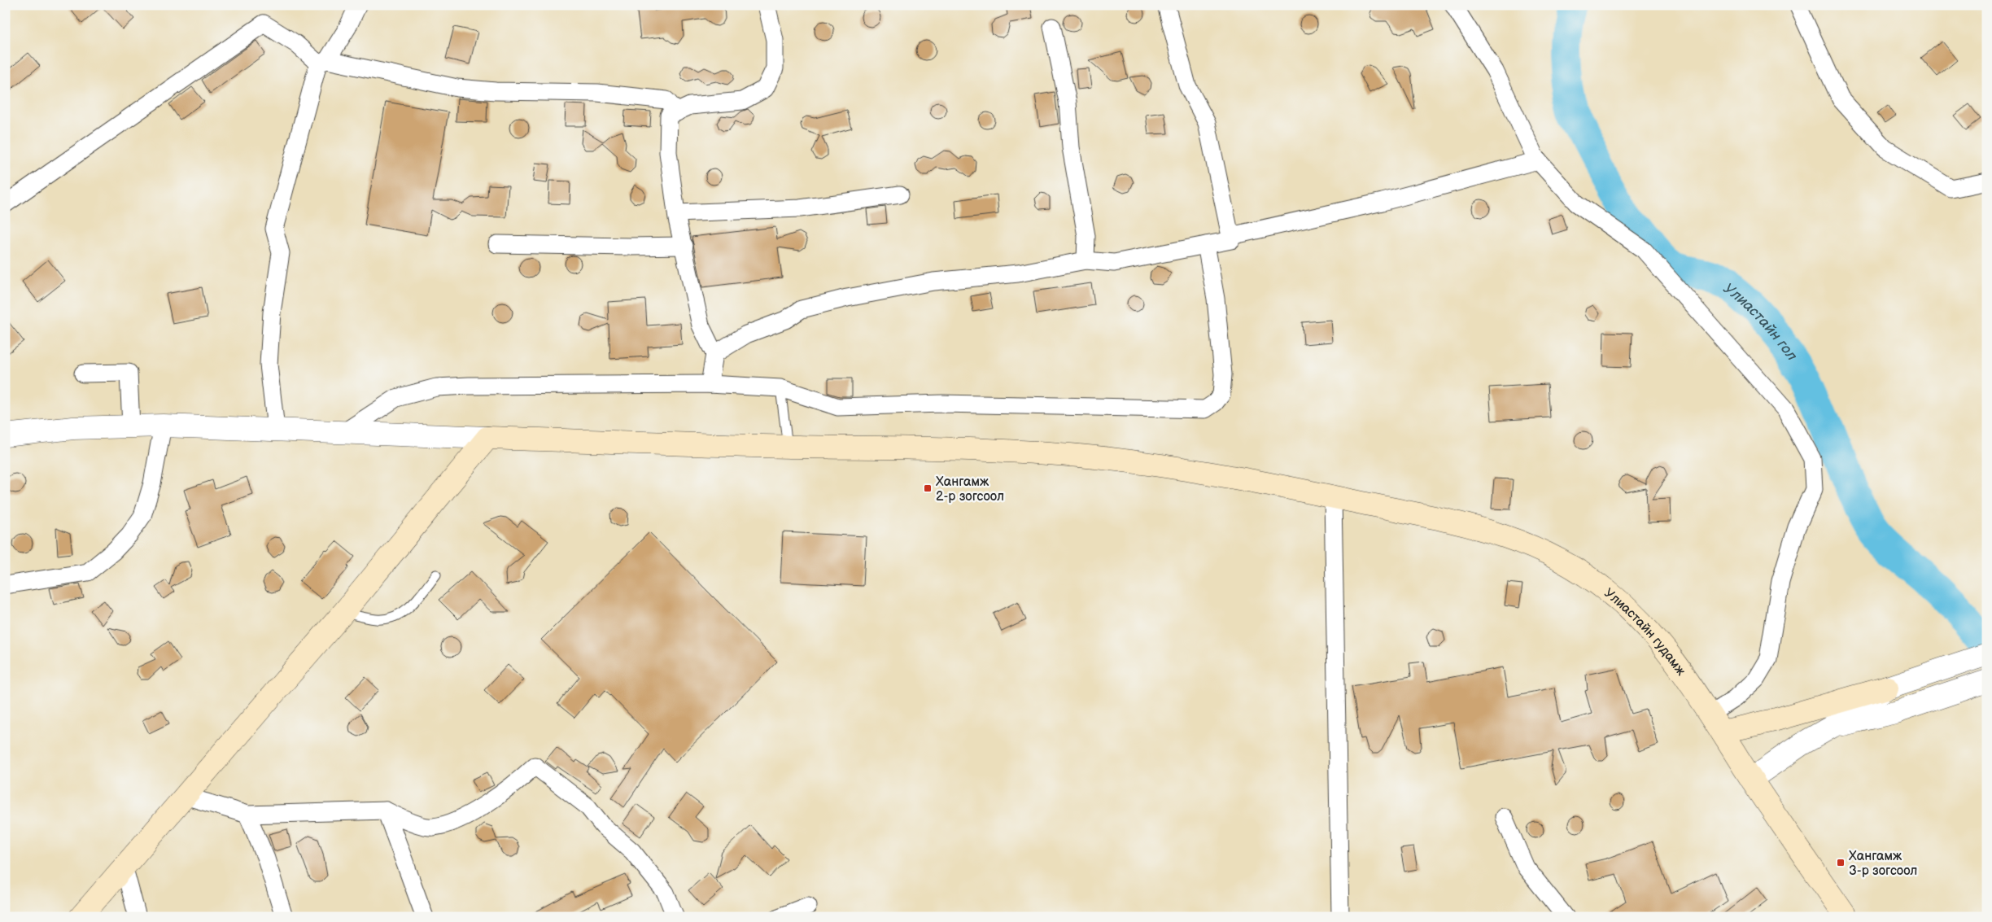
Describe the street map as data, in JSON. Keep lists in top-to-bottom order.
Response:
{
  "streets": {
    "main road": ["Улиастайн гудамж"]
  },
  "water": ["Улиастайн гол"],
  "places": {
    "transit": ["Хангамж 2-р зогсоол", "Хангамж 3-р зогсоол"]
  }
}
